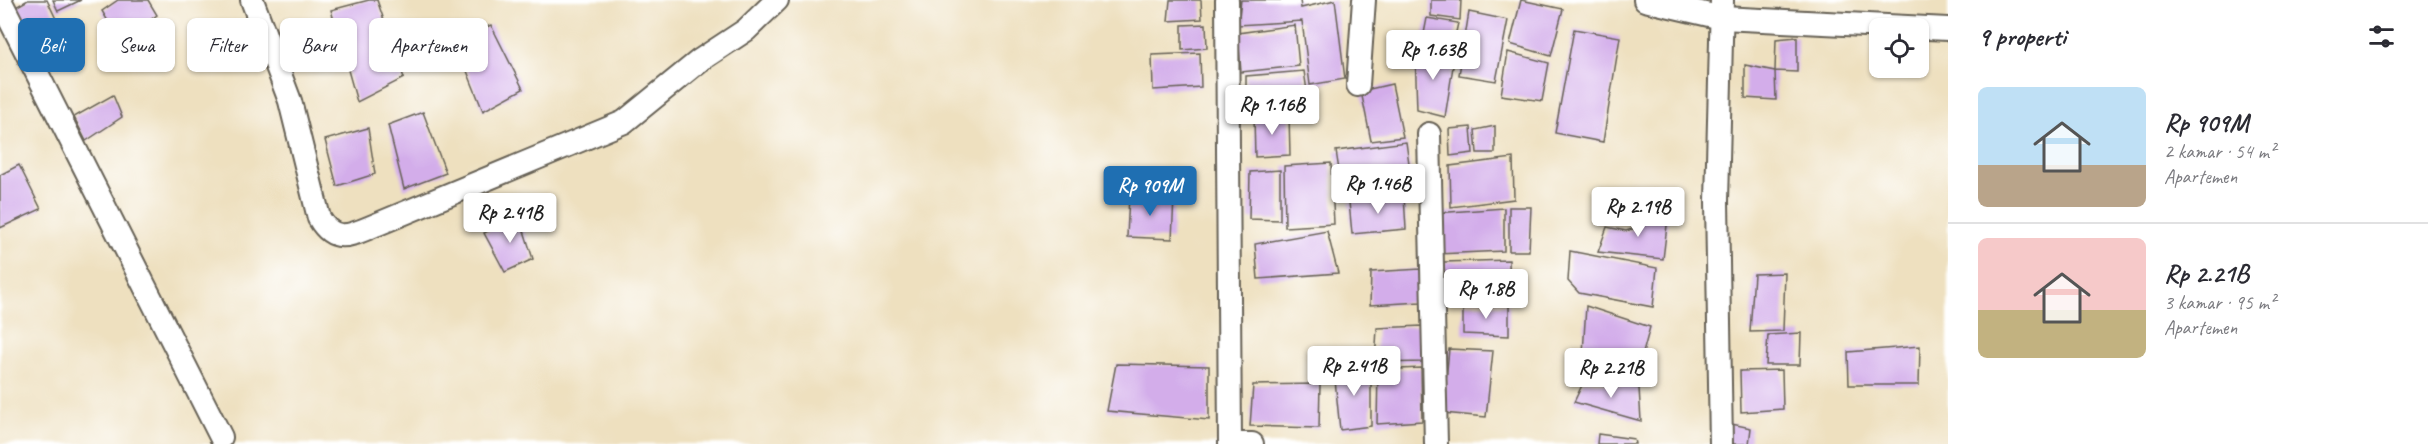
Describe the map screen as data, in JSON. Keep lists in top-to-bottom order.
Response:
{
  "page": {
    "heading": "9 properti",
    "chip": [
      "Beli",
      "Sewa",
      "Filter",
      "Baru",
      "Apartemen"
    ],
    "price": [
      "Rp 1.63B",
      "Rp 1.16B",
      "Rp 1.46B",
      "Rp 909M",
      "Rp 2.19B",
      "Rp 2.41B",
      "Rp 1.8B",
      "Rp 2.41B",
      "Rp 2.21B"
    ],
    "list": [
      {
        "name": "Rp 909M",
        "note": "2 kamar · 54 m² · Apartemen"
      },
      {
        "name": "Rp 2.21B",
        "note": "3 kamar · 95 m² · Apartemen"
      }
    ]
  }
}
